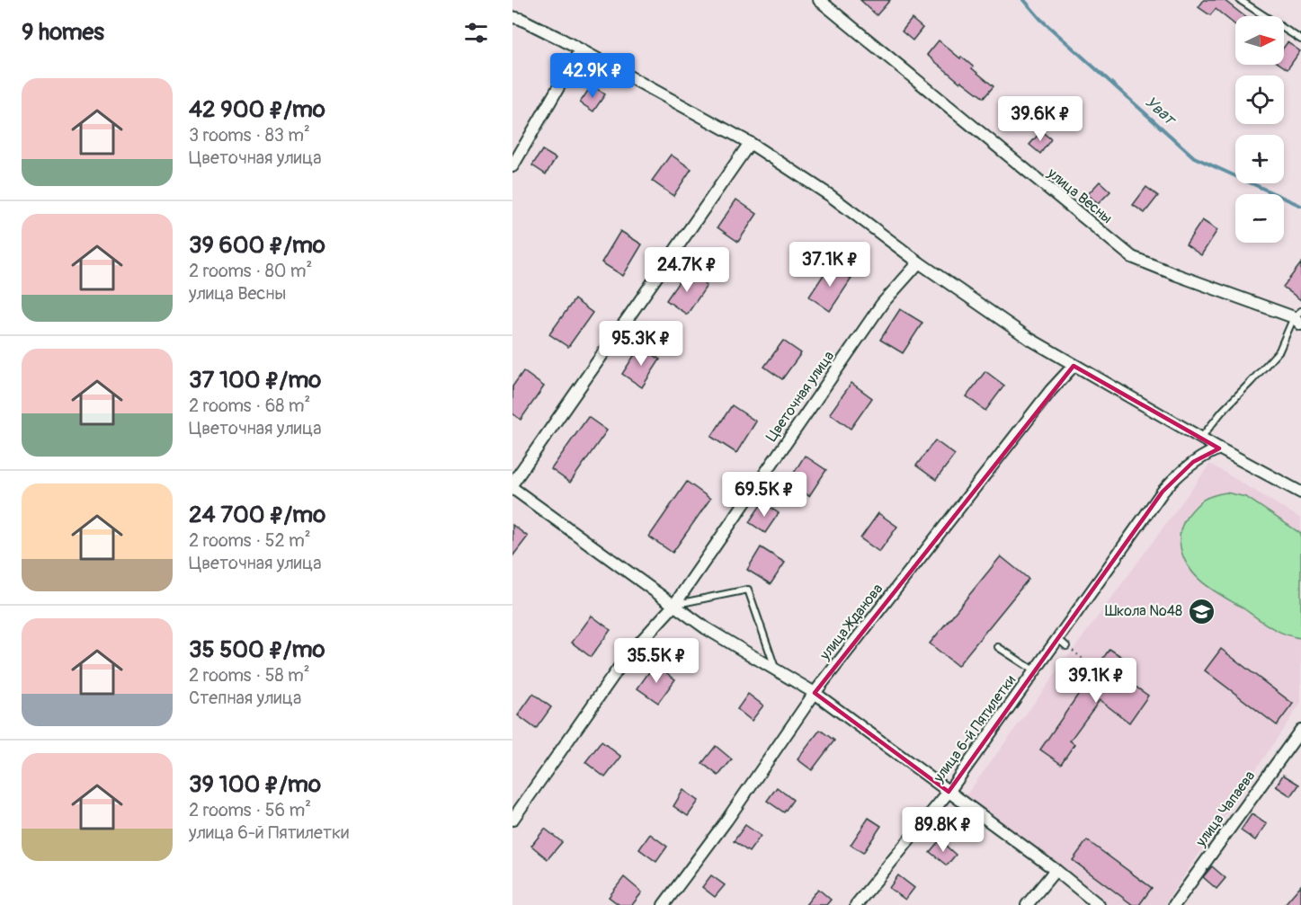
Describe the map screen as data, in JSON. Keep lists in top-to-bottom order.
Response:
{
  "streets": {
    "street": [
      "улица Весны",
      "Цветочная улица",
      "улица Жданова",
      "улица 6-й Пятилетки",
      "улица Чапаева"
    ]
  },
  "water": ["Уват"],
  "places": {
    "school or university": ["Школа №48"]
  },
  "north": "right",
  "page": {
    "heading": "9 homes",
    "map_buttons": ["+", "−"],
    "price": [
      "42.9K ₽",
      "39.6K ₽",
      "37.1K ₽",
      "24.7K ₽",
      "95.3K ₽",
      "69.5K ₽",
      "35.5K ₽",
      "39.1K ₽",
      "89.8K ₽"
    ],
    "list": [
      {
        "name": "42 900 ₽/mo",
        "note": "3 rooms · 83 m² · Цветочная улица"
      },
      {
        "name": "39 600 ₽/mo",
        "note": "2 rooms · 80 m² · улица Весны"
      },
      {
        "name": "37 100 ₽/mo",
        "note": "2 rooms · 68 m² · Цветочная улица"
      },
      {
        "name": "24 700 ₽/mo",
        "note": "2 rooms · 52 m² · Цветочная улица"
      },
      {
        "name": "35 500 ₽/mo",
        "note": "2 rooms · 58 m² · Степная улица"
      },
      {
        "name": "39 100 ₽/mo",
        "note": "2 rooms · 56 m² · улица 6-й Пятилетки"
      }
    ]
  }
}
